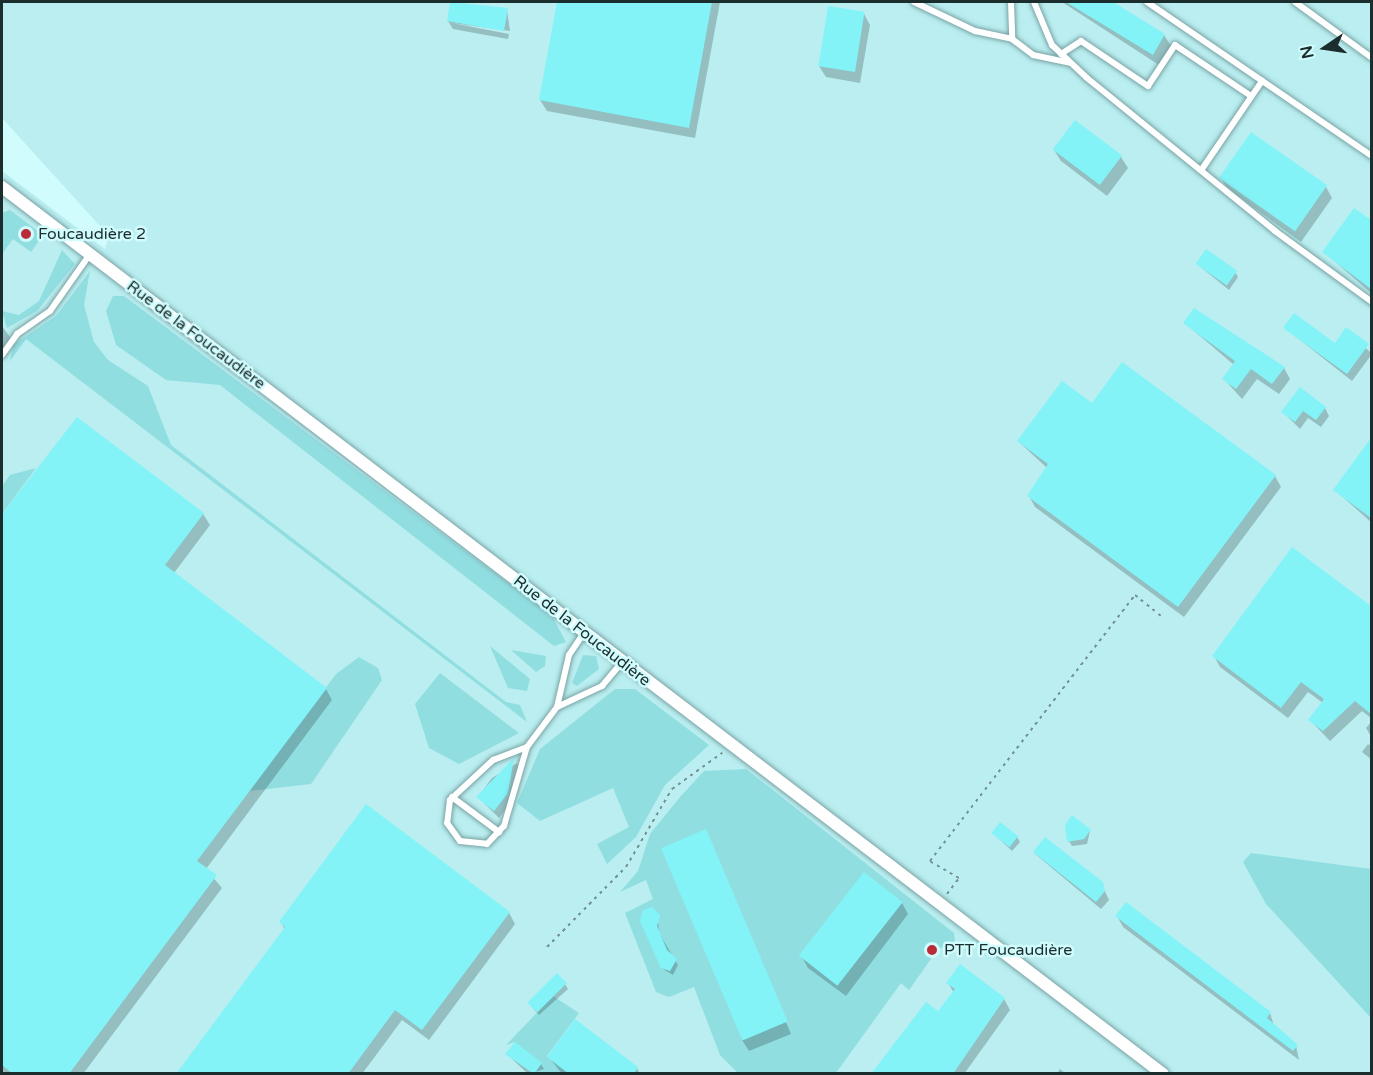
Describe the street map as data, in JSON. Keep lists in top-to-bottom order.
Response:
{
  "streets": {
    "street": ["Rue de la Foucaudière"]
  },
  "places": ["Foucaudière 2", "PTT Foucaudière"],
  "north": "left"
}
